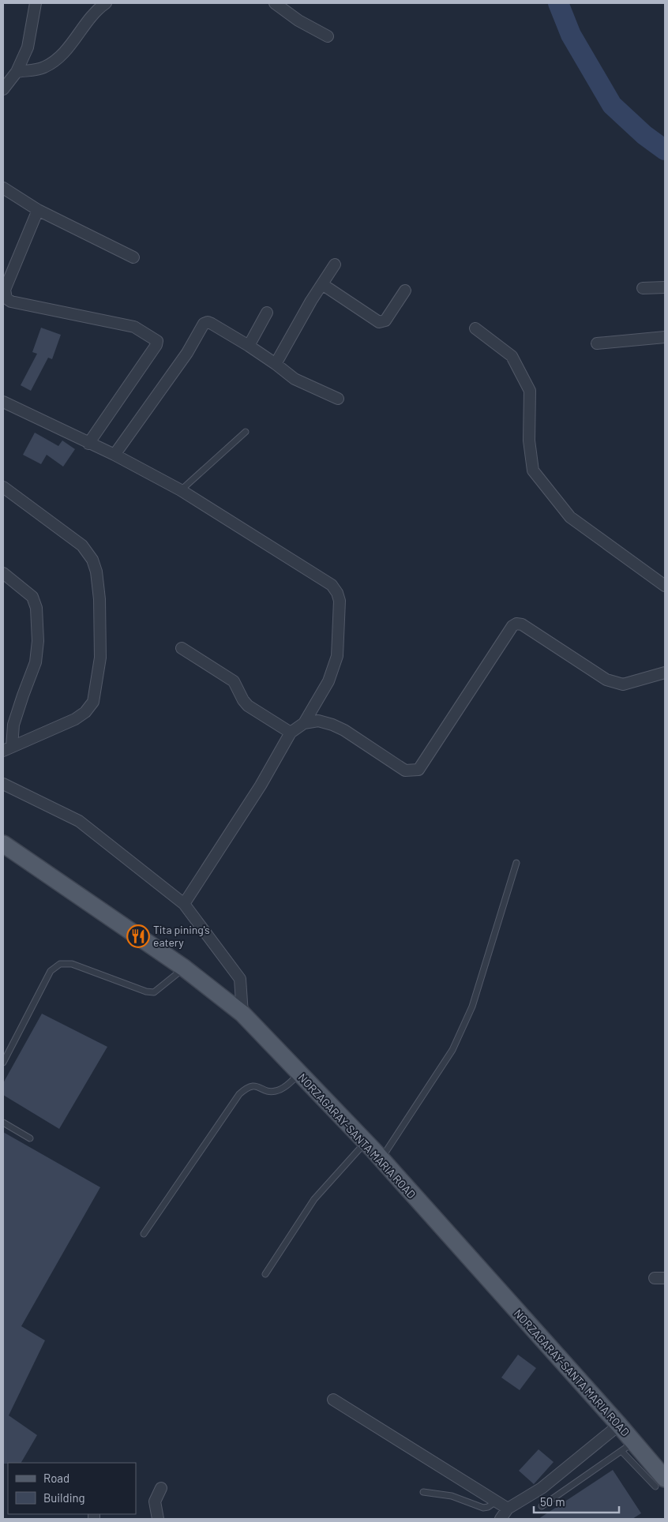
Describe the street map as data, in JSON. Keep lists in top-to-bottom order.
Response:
{
  "streets": {
    "main road": ["NORZAGARAY-SANTA MARIA ROAD"]
  },
  "places": {
    "restaurant": ["Tita pining's eatery"]
  },
  "legend": ["Road", "Building"],
  "scale_bar": "50 m"
}
